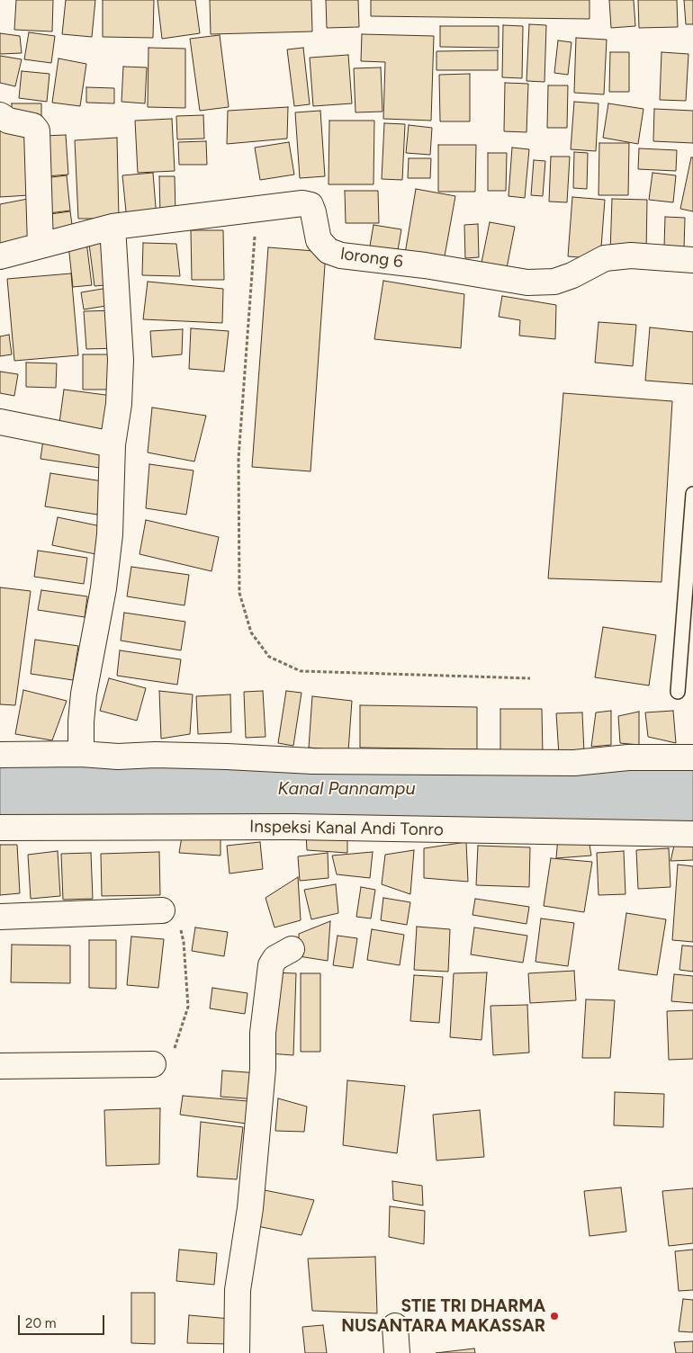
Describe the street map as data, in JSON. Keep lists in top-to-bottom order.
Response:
{
  "streets": {
    "street": ["lorong 6", "Inspeksi Kanal Andi Tonro"]
  },
  "water": ["Kanal Pannampu"],
  "places": ["STIE TRI DHARMA NUSANTARA MAKASSAR"],
  "scale_bar": "20 m"
}
